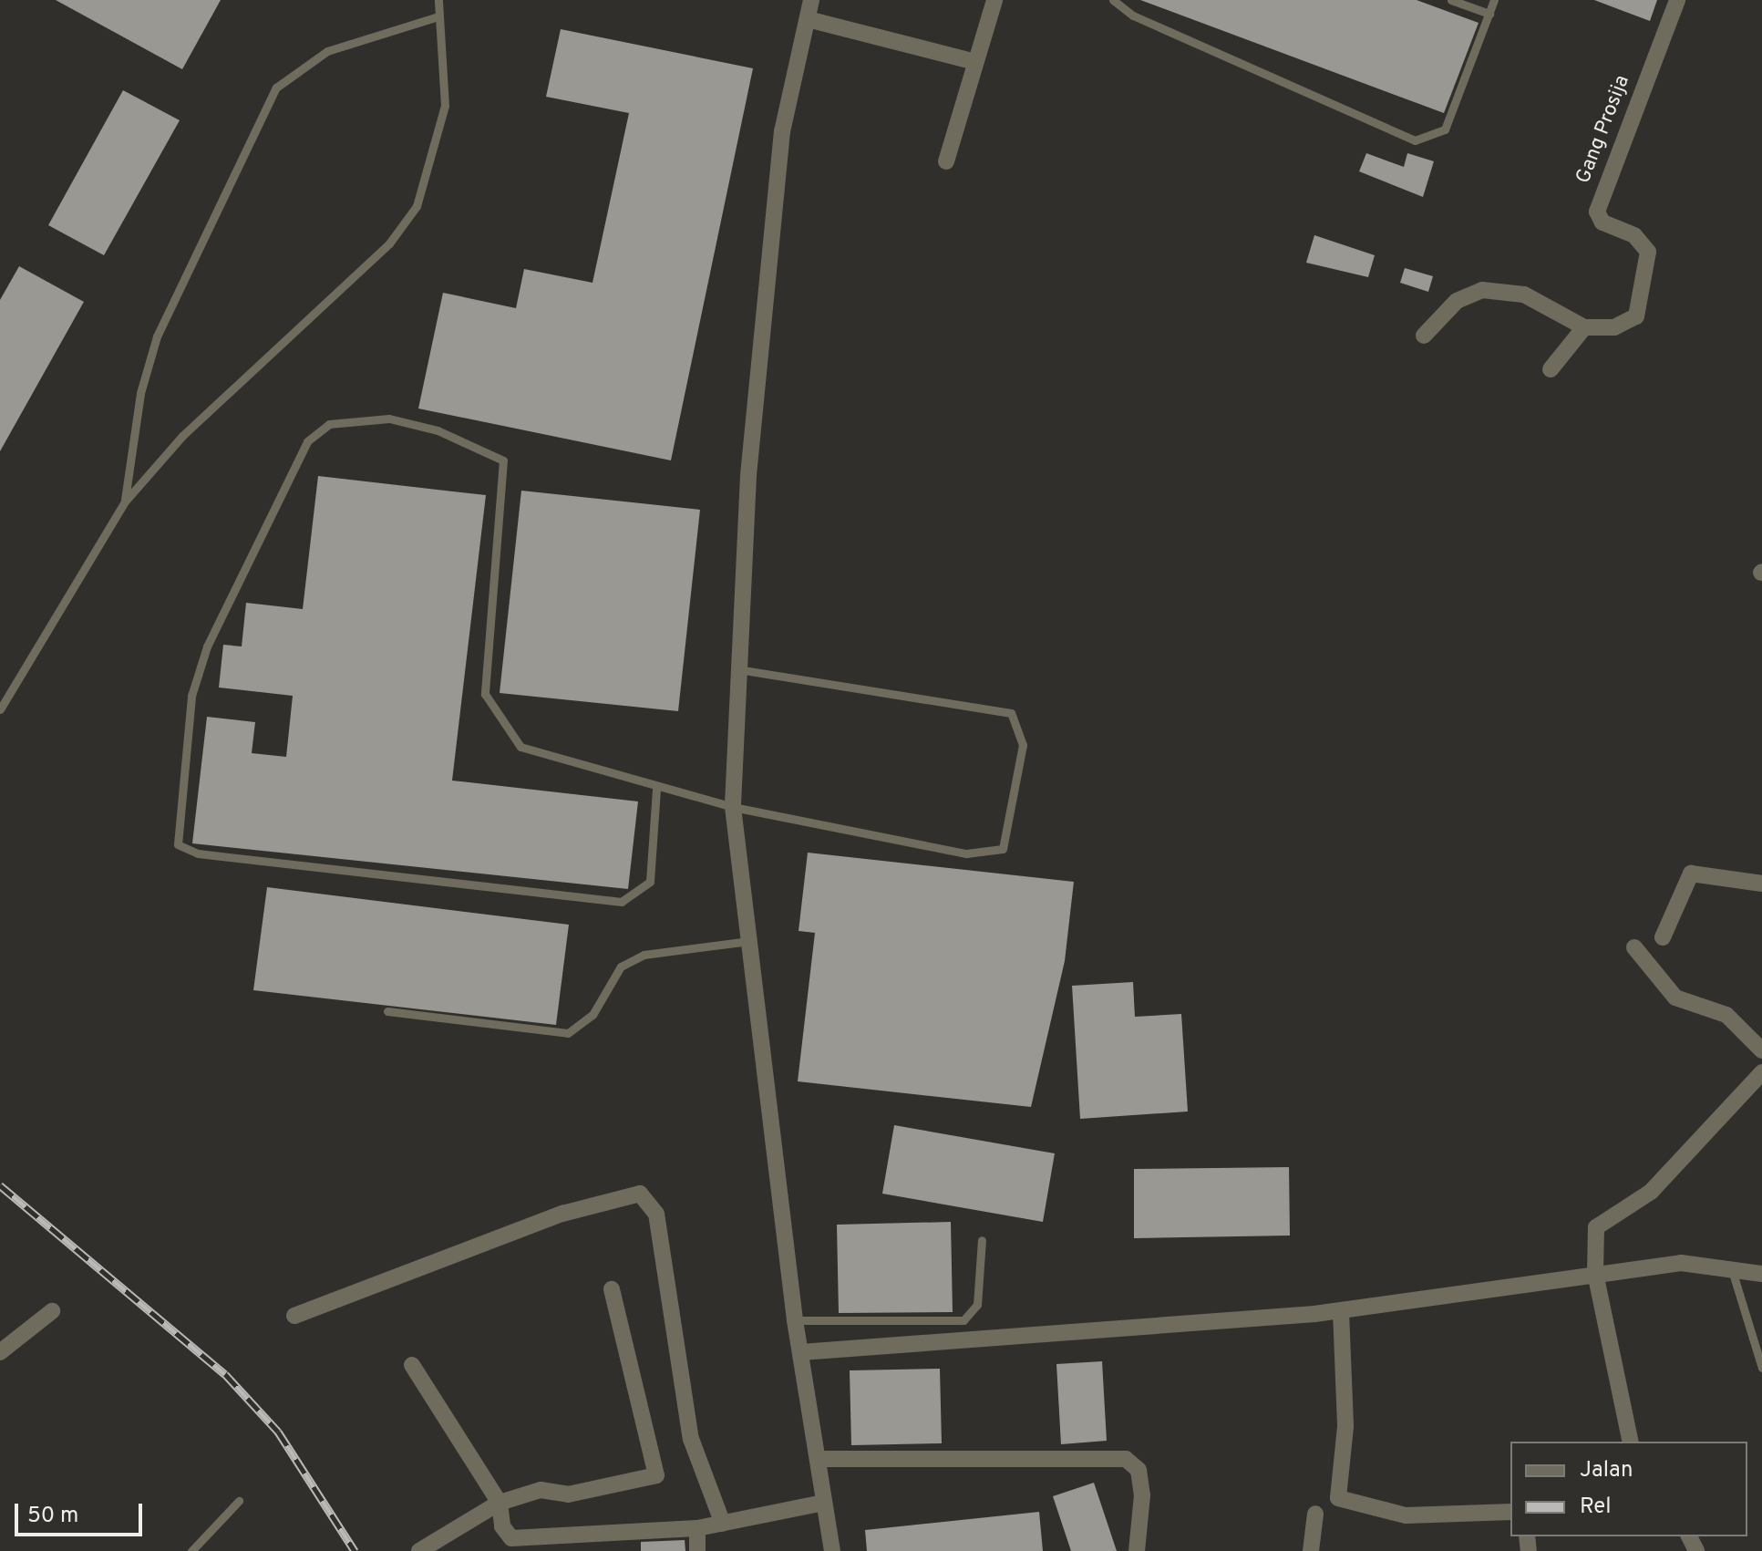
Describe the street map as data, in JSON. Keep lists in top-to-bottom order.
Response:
{
  "streets": {
    "street": ["Gang Prosija"]
  },
  "legend": ["Jalan", "Rel"],
  "scale_bar": "50 m"
}
